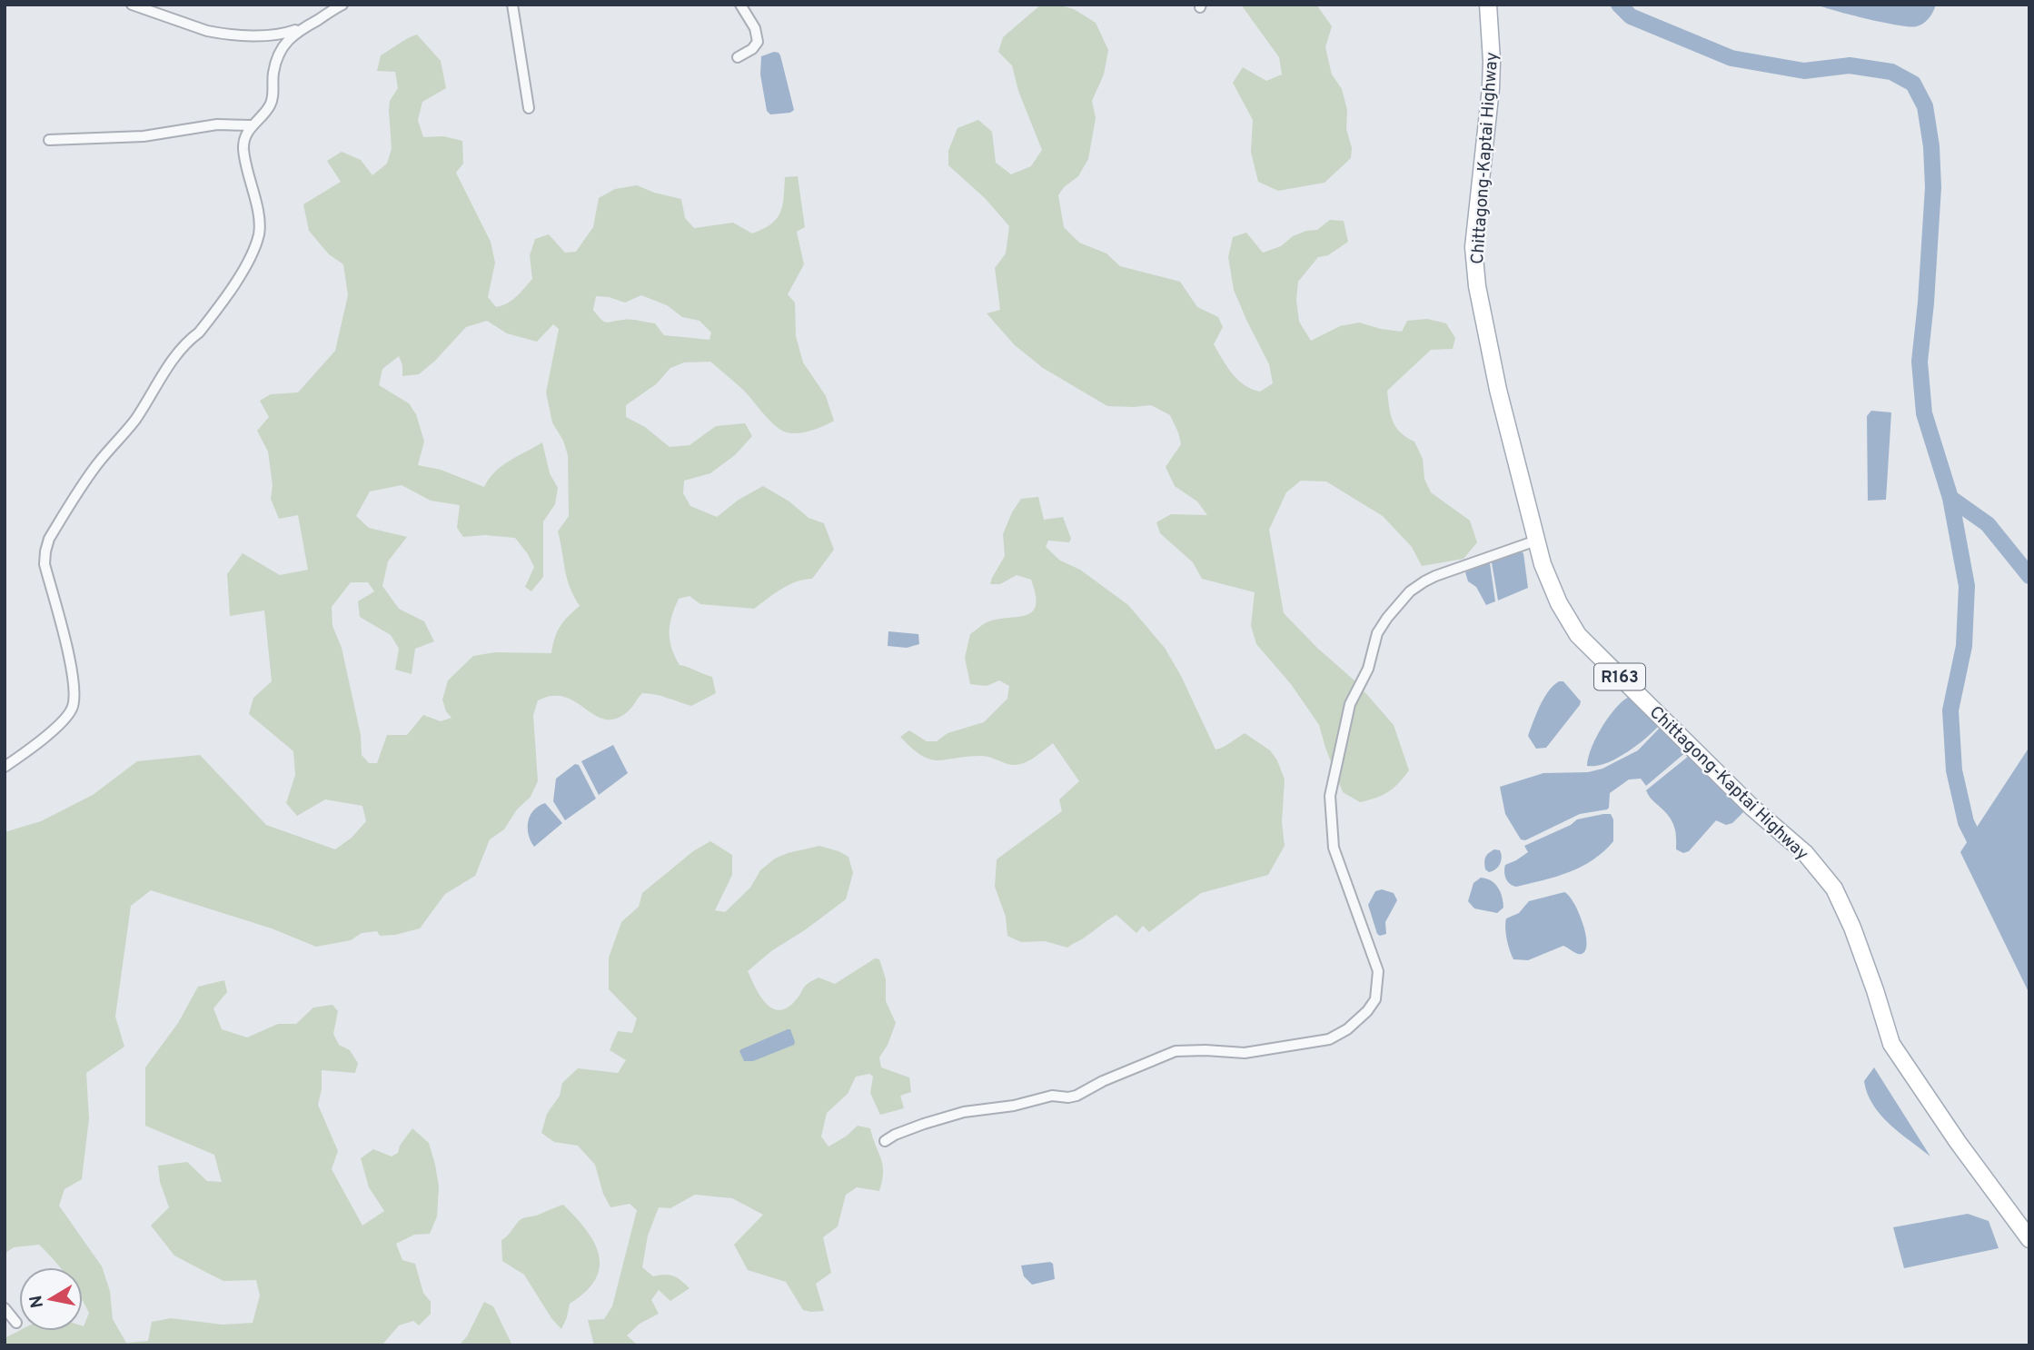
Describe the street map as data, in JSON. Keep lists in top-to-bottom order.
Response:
{
  "streets": {
    "main road": ["Chittagong-Kaptai Highway", "R163"]
  },
  "north": "left"
}
